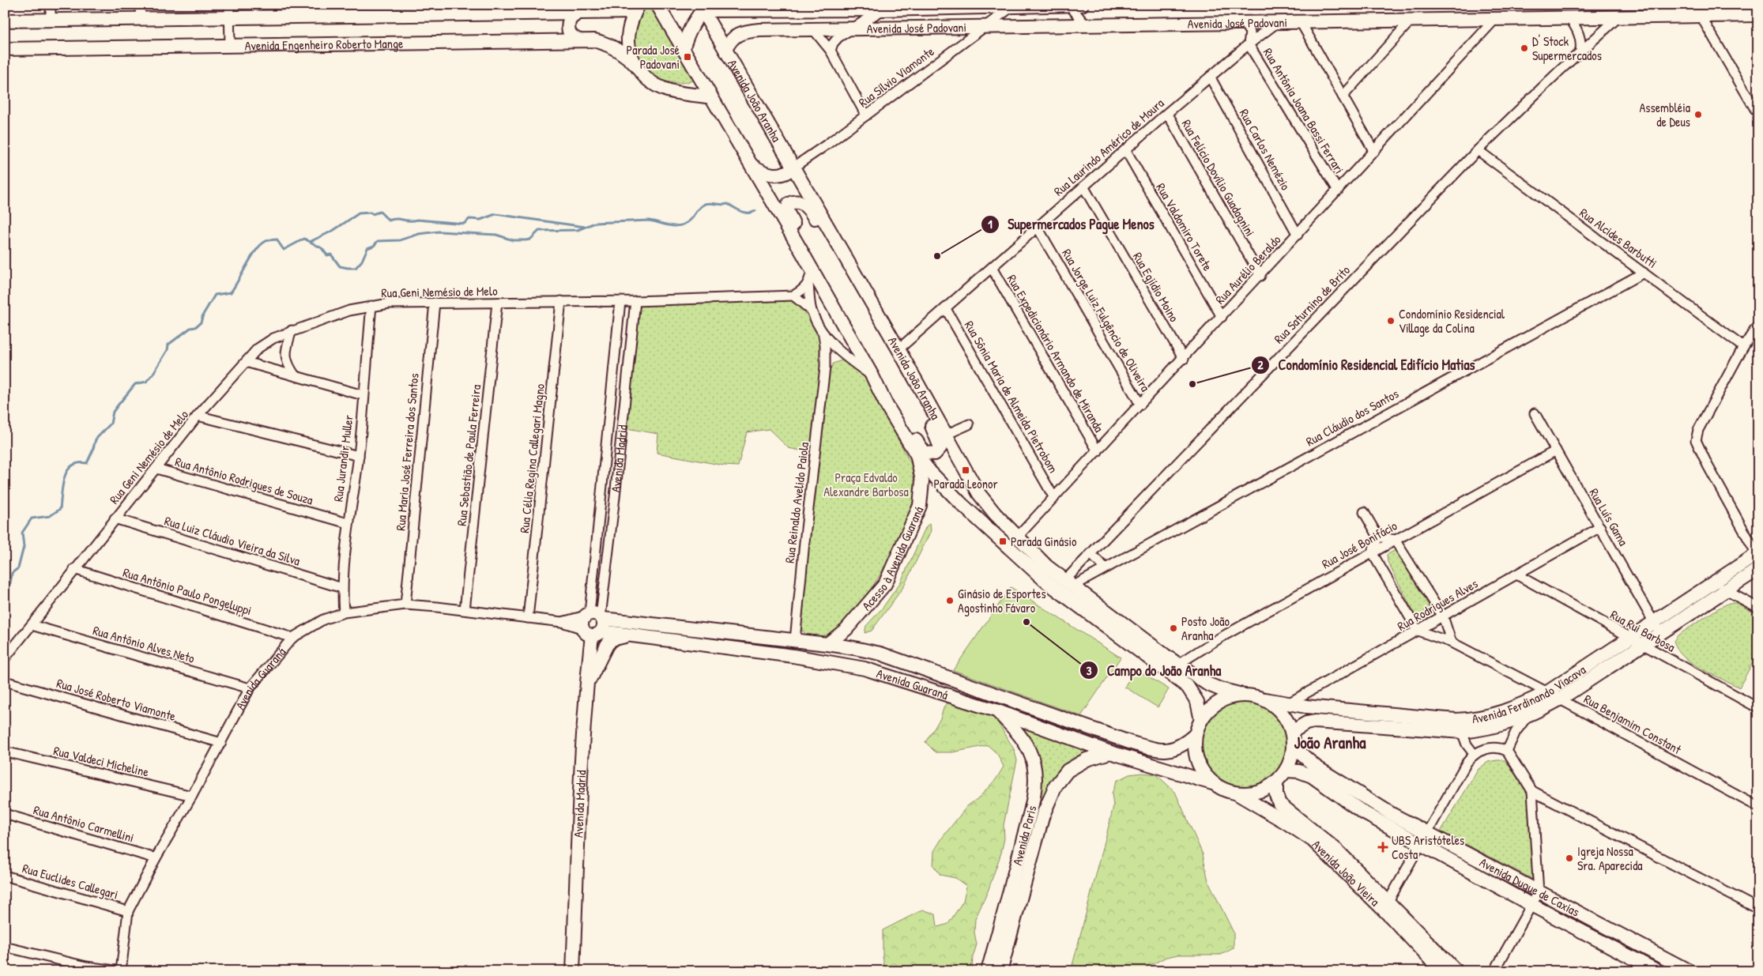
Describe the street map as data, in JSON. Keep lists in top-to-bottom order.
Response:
{
  "streets": {
    "street": [
      "Avenida José Padovani",
      "Avenida Engenheiro Roberto Mange",
      "Rua Sílvio Viamonte",
      "Avenida João Aranha",
      "Rua Antônia Joana Bassi Ferrari",
      "Rua Laurindo Américo de Moura",
      "Rua Carlos Nemézio",
      "Rua Felício Dovílio Guadagnini",
      "Rua Valdomiro Torete",
      "Rua Alcides Barbutti",
      "Rua Aurélio Beraldo",
      "Rua Egjídio Moino",
      "Rua Geni Nemésio de Melo",
      "Rua Saturnino de Brito",
      "Rua Jorge Luiz Fulgêncio de Oliveira",
      "Rua Expedicionário Armando de Miranda",
      "Rua Sônia Maria de Almeida Pietrobom",
      "Rua Cláudio dos Santos",
      "Rua Maria José Ferreira dos Santos",
      "Rua Sebastião de Paula Ferreira",
      "Rua Jurandir Muller",
      "Rua Célia Regina Callegari Magno",
      "Avenida Madrid",
      "Rua Antônio Rodrigues de Souza",
      "Rua Reinaldo Avelido Paiola",
      "Rua Luís Gama",
      "Rua Luiz Cláudio Vieira da Silva",
      "Rua José Bonifácio",
      "Acesso à Avenida Guaraná",
      "Rua Antônio Paulo Pongeluppi",
      "Rua Rodrigues Alves",
      "Rua Rui Barbosa",
      "Rua Antônio Alves Neto",
      "Avenida Guaraná",
      "Avenida Ferdinando Viacava",
      "Rua José Roberto Viamonte",
      "Rua Benjamim Constant",
      "Rua Valdeci Micheline",
      "Rua Antônio Carmellini",
      "Avenida Paris",
      "Avenida João Vieira",
      "Rua Euclides Callegari",
      "Avenida Duque de Caxias"
    ]
  },
  "crossings": [
    ["Avenida José Padovani", "Rua Sílvio Viamonte"],
    ["Avenida José Padovani", "Avenida João Aranha"],
    ["Avenida José Padovani", "Rua Laurindo Américo de Moura"],
    ["Avenida José Padovani", "Rua Aurélio Beraldo"],
    ["Avenida José Padovani", "Rua Saturnino de Brito"],
    ["Rua Sílvio Viamonte", "Avenida João Aranha"],
    ["Avenida João Aranha", "Rua Laurindo Américo de Moura"],
    ["Avenida João Aranha", "Rua Aurélio Beraldo"],
    ["Avenida João Aranha", "Rua Saturnino de Brito"],
    ["Avenida João Aranha", "Rua Cláudio dos Santos"],
    ["Avenida João Aranha", "Rua José Bonifácio"],
    ["Avenida João Aranha", "Avenida Guaraná"],
    ["Avenida João Aranha", "Avenida Ferdinando Viacava"],
    ["Avenida João Aranha", "Avenida João Vieira"],
    ["Avenida João Aranha", "Avenida Duque de Caxias"],
    ["Rua Antônia Joana Bassi Ferrari", "Rua Laurindo Américo de Moura"],
    ["Rua Antônia Joana Bassi Ferrari", "Rua Aurélio Beraldo"],
    ["Rua Laurindo Américo de Moura", "Rua Carlos Nemézio"],
    ["Rua Laurindo Américo de Moura", "Rua Felício Dovílio Guadagnini"],
    ["Rua Laurindo Américo de Moura", "Rua Valdomiro Torete"],
    ["Rua Laurindo Américo de Moura", "Rua Egjídio Moino"],
    ["Rua Laurindo Américo de Moura", "Rua Jorge Luiz Fulgêncio de Oliveira"],
    ["Rua Laurindo Américo de Moura", "Rua Expedicionário Armando de Miranda"],
    ["Rua Laurindo Américo de Moura", "Rua Sônia Maria de Almeida Pietrobom"],
    ["Rua Carlos Nemézio", "Rua Aurélio Beraldo"],
    ["Rua Felício Dovílio Guadagnini", "Rua Aurélio Beraldo"],
    ["Rua Valdomiro Torete", "Rua Aurélio Beraldo"],
    ["Rua Alcides Barbutti", "Rua Saturnino de Brito"],
    ["Rua Alcides Barbutti", "Rua Cláudio dos Santos"],
    ["Rua Aurélio Beraldo", "Rua Egjídio Moino"],
    ["Rua Aurélio Beraldo", "Rua Jorge Luiz Fulgêncio de Oliveira"],
    ["Rua Aurélio Beraldo", "Rua Expedicionário Armando de Miranda"],
    ["Rua Aurélio Beraldo", "Rua Sônia Maria de Almeida Pietrobom"],
    ["Rua Geni Nemésio de Melo", "Rua Maria José Ferreira dos Santos"],
    ["Rua Geni Nemésio de Melo", "Rua Sebastião de Paula Ferreira"],
    ["Rua Geni Nemésio de Melo", "Rua Jurandir Muller"],
    ["Rua Geni Nemésio de Melo", "Rua Célia Regina Callegari Magno"],
    ["Rua Geni Nemésio de Melo", "Avenida Madrid"],
    ["Rua Geni Nemésio de Melo", "Rua Antônio Rodrigues de Souza"],
    ["Rua Geni Nemésio de Melo", "Rua Luiz Cláudio Vieira da Silva"],
    ["Rua Geni Nemésio de Melo", "Rua Antônio Paulo Pongeluppi"],
    ["Rua Geni Nemésio de Melo", "Rua Antônio Alves Neto"],
    ["Rua Saturnino de Brito", "Rua Cláudio dos Santos"],
    ["Rua Maria José Ferreira dos Santos", "Avenida Guaraná"],
    ["Rua Sebastião de Paula Ferreira", "Avenida Guaraná"],
    ["Rua Jurandir Muller", "Rua Antônio Rodrigues de Souza"],
    ["Rua Jurandir Muller", "Rua Luiz Cláudio Vieira da Silva"],
    ["Rua Jurandir Muller", "Avenida Guaraná"],
    ["Rua Célia Regina Callegari Magno", "Avenida Guaraná"],
    ["Avenida Madrid", "Avenida Guaraná"],
    ["Rua Reinaldo Avelido Paiola", "Avenida Guaraná"],
    ["Rua Luís Gama", "Rua José Bonifácio"],
    ["Rua Luís Gama", "Rua Rodrigues Alves"],
    ["Rua Luís Gama", "Avenida Ferdinando Viacava"],
    ["Acesso à Avenida Guaraná", "Avenida Guaraná"],
    ["Rua Antônio Paulo Pongeluppi", "Avenida Guaraná"],
    ["Rua Rodrigues Alves", "Rua Rui Barbosa"],
    ["Rua Rodrigues Alves", "Avenida Ferdinando Viacava"],
    ["Rua Rodrigues Alves", "Rua Benjamim Constant"],
    ["Rua Rui Barbosa", "Avenida Ferdinando Viacava"],
    ["Rua Antônio Alves Neto", "Avenida Guaraná"],
    ["Avenida Guaraná", "Avenida Ferdinando Viacava"],
    ["Avenida Guaraná", "Rua José Roberto Viamonte"],
    ["Avenida Guaraná", "Rua Valdeci Micheline"],
    ["Avenida Guaraná", "Rua Antônio Carmellini"],
    ["Avenida Guaraná", "Avenida Paris"],
    ["Avenida Guaraná", "Avenida João Vieira"],
    ["Avenida Guaraná", "Rua Euclides Callegari"],
    ["Avenida Guaraná", "Avenida Duque de Caxias"],
    ["Avenida Ferdinando Viacava", "Rua Benjamim Constant"],
    ["Avenida Ferdinando Viacava", "Avenida João Vieira"],
    ["Avenida Ferdinando Viacava", "Avenida Duque de Caxias"],
    ["Avenida João Vieira", "Avenida Duque de Caxias"]
  ],
  "districts": ["João Aranha"],
  "parks": ["Praça Edvaldo Alexandre Barbosa"],
  "places": {
    "other": [
      "D' Stock Supermercados",
      "Assembléia de Deus",
      "Supermercados Pague Menos",
      "Condomínio Residencial Village da Colina",
      "Condomínio Residencial Edifício Matias",
      "Ginásio de Esportes Agostinho Fávaro",
      "Campo do João Aranha",
      "Posto João Aranha",
      "Igreja Nossa Sra. Aparecida"
    ],
    "transit": ["Parada José Padovani", "Parada Leonor", "Parada Ginásio"],
    "health": ["UBS Aristóteles Costa"]
  }
}
